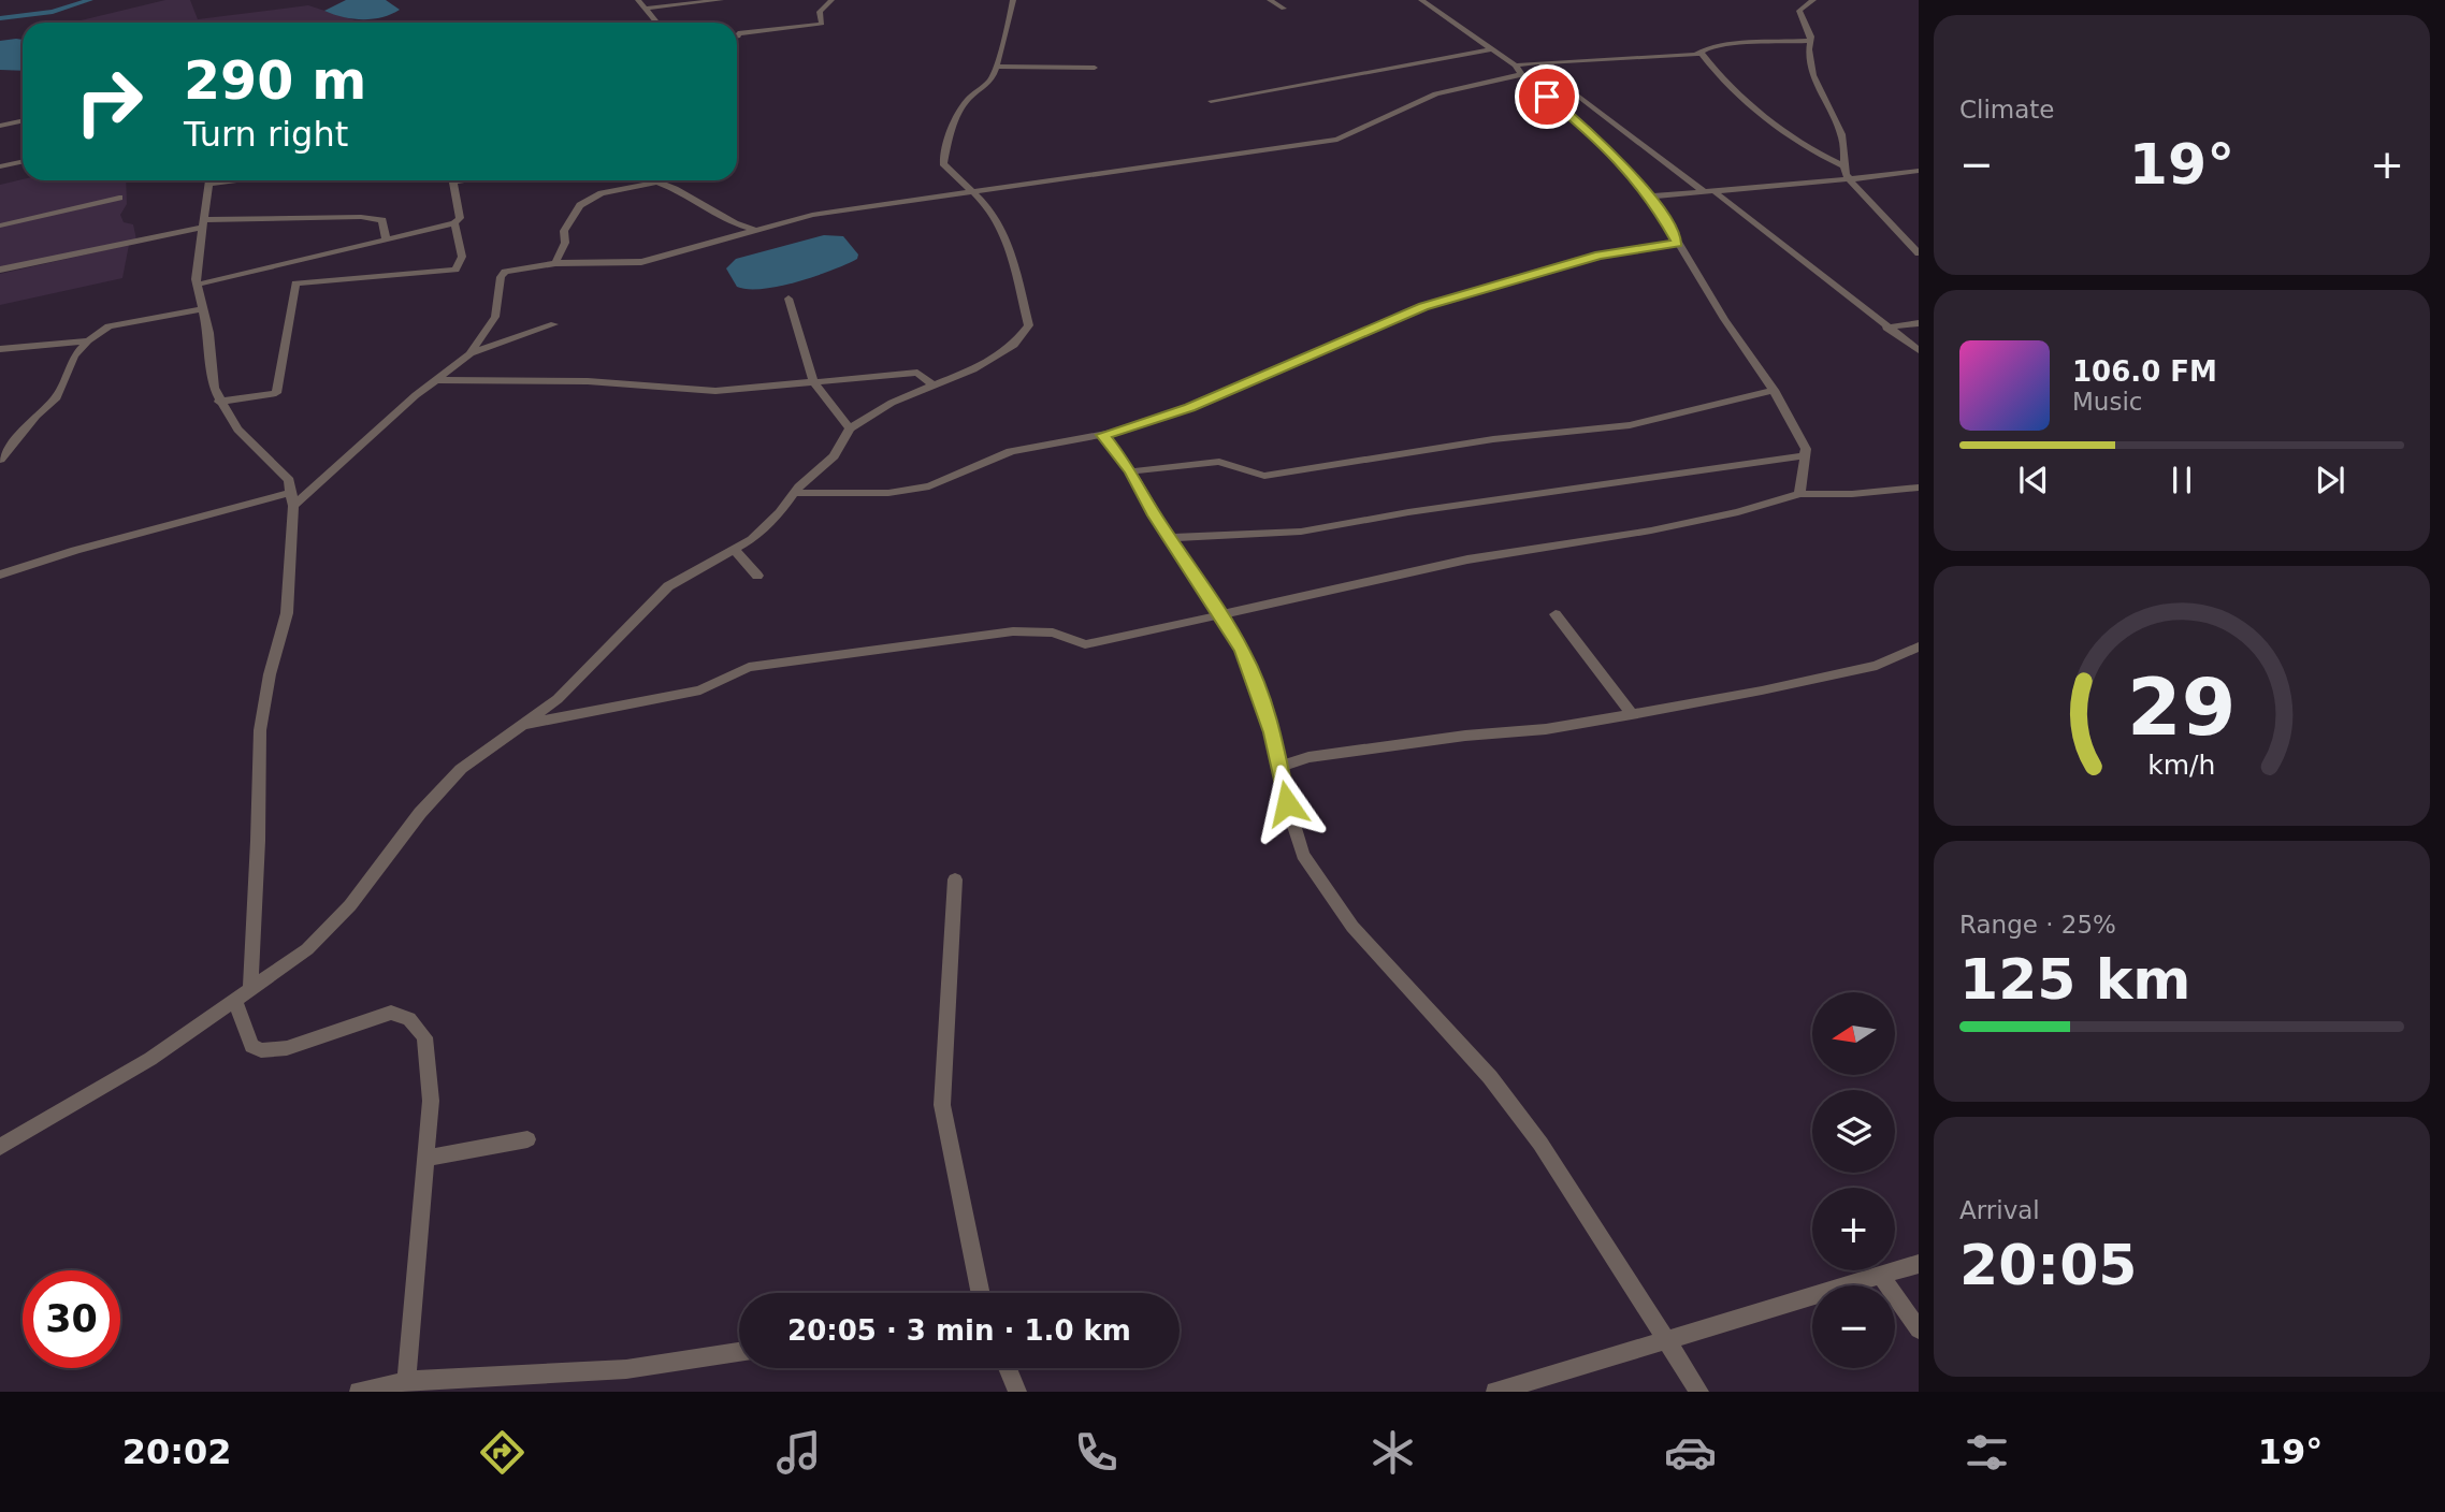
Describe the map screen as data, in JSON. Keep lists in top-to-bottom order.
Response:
{
  "north": "left",
  "page": {
    "tile": [
      "Climate",
      ["Range · 25%", "125 km"],
      ["Arrival", "20:05"]
    ],
    "turn": ["290 m", "Turn right"],
    "heat": ["−", "19°", "+"],
    "song": ["106.0 FM", "Music"],
    "map_buttons": ["+", "−"],
    "limit": "30",
    "trip": "20:05 · 3 min · 1.0 km",
    "tabs": ["20:02", "19°"],
    "gauge": ["29", "km/h"]
  }
}
